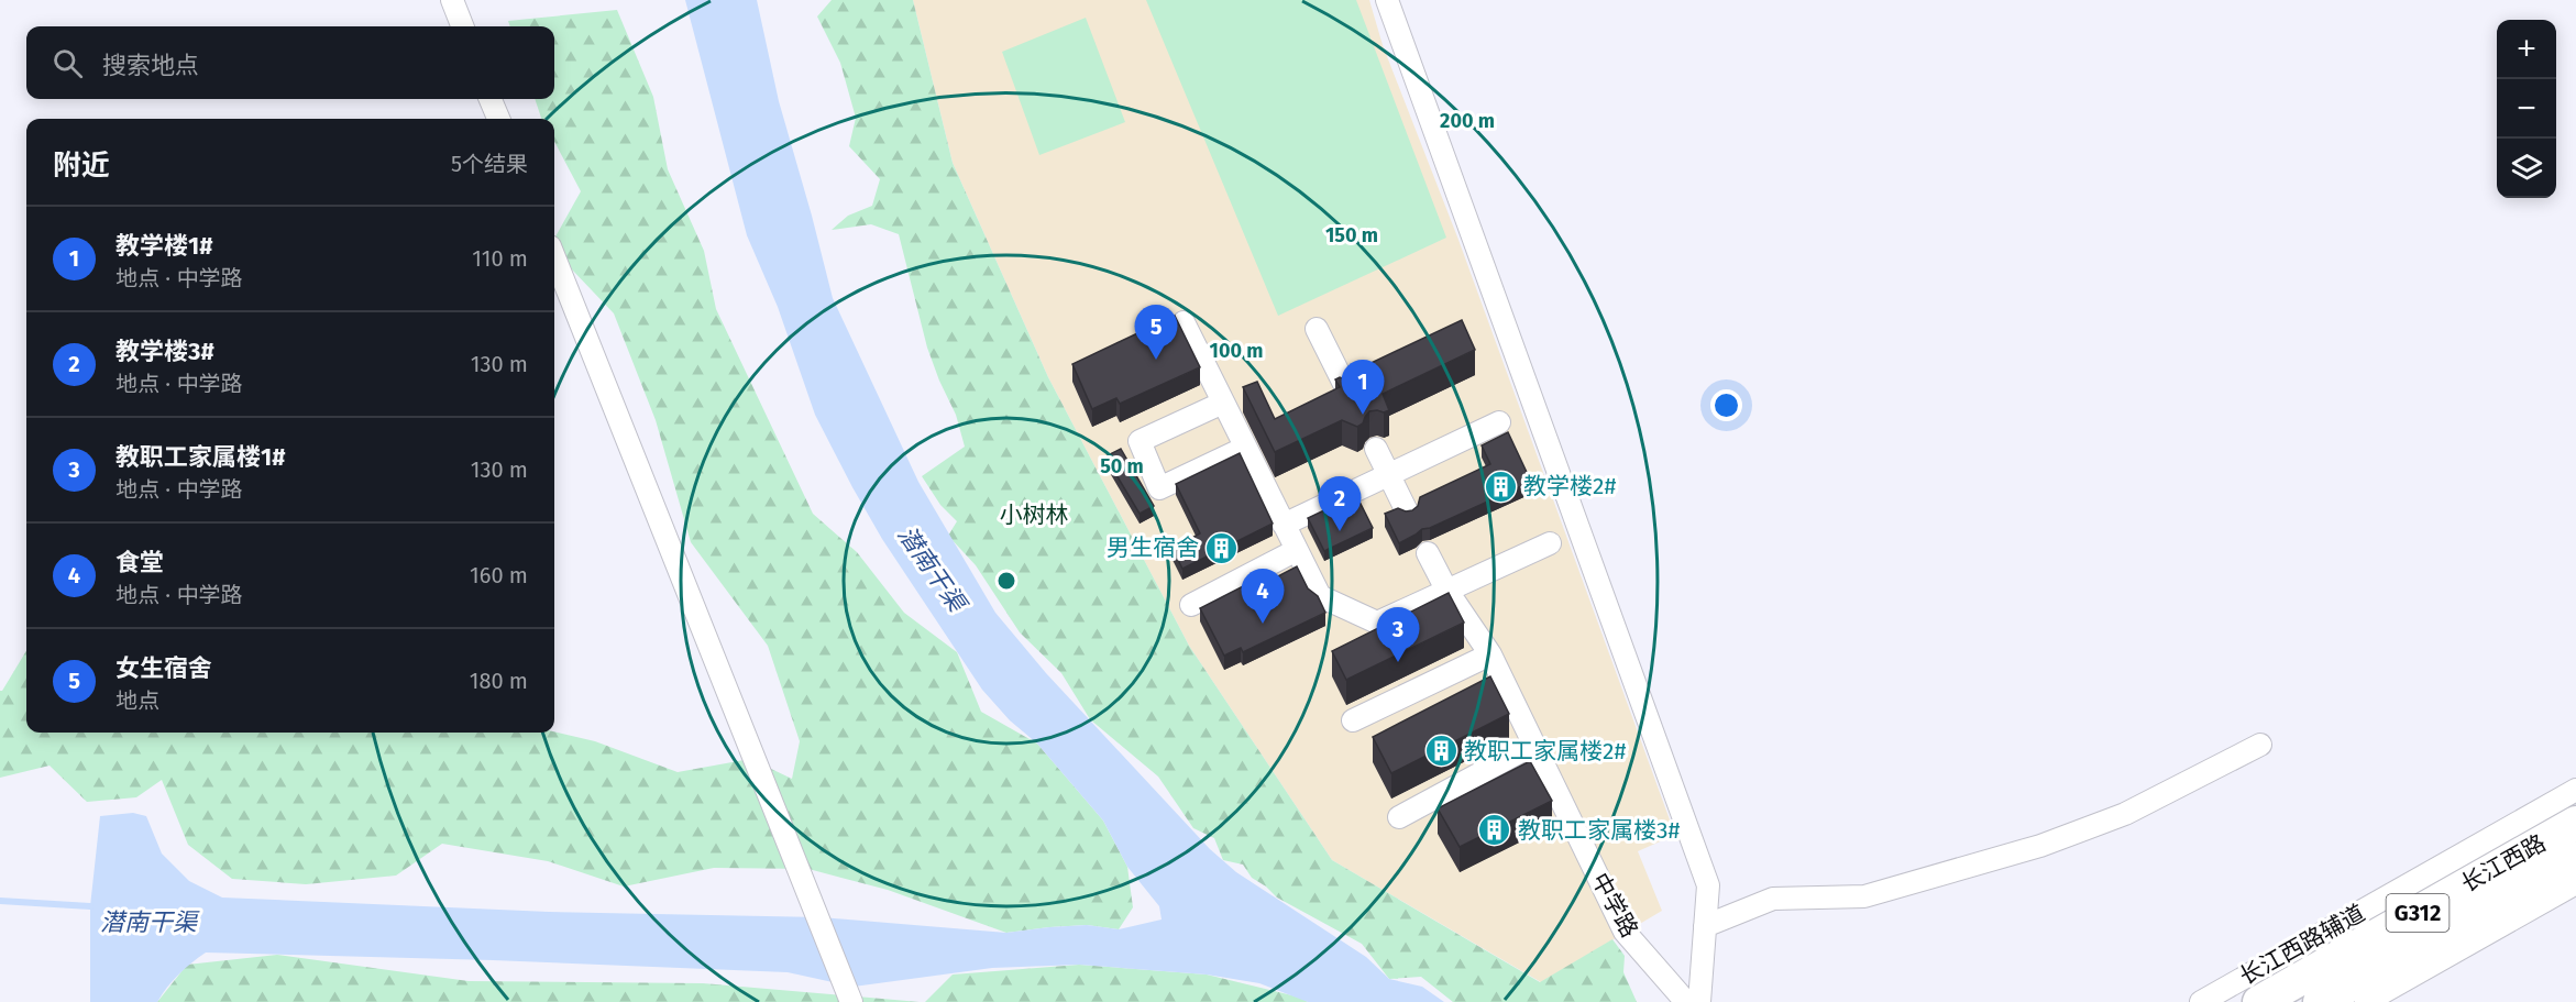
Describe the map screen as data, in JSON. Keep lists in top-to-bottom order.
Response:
{
  "streets": {
    "highway": ["长江西路", "G312"],
    "street": ["中学路", "长江西路辅道"]
  },
  "water": ["潜南干渠"],
  "parks": ["小树林"],
  "places": {
    "building": [
      "教学楼2#",
      "男生宿舍",
      "教职工家属楼2#",
      "教职工家属楼3#"
    ]
  },
  "page": {
    "map_buttons": ["+", "−"],
    "search": "搜索地点",
    "heading": ["附近", "5个结果"],
    "list": [
      {
        "mark": "1",
        "name": "教学楼1#",
        "note": "地点 · 中学路",
        "value": "110 m"
      },
      {
        "mark": "2",
        "name": "教学楼3#",
        "note": "地点 · 中学路",
        "value": "130 m"
      },
      {
        "mark": "3",
        "name": "教职工家属楼1#",
        "note": "地点 · 中学路",
        "value": "130 m"
      },
      {
        "mark": "4",
        "name": "食堂",
        "note": "地点 · 中学路",
        "value": "160 m"
      },
      {
        "mark": "5",
        "name": "女生宿舍",
        "note": "地点",
        "value": "180 m"
      }
    ],
    "pins": [
      "5",
      "1",
      "2",
      "4",
      "3"
    ]
  },
  "rings": [
    "200 m",
    "150 m",
    "100 m",
    "50 m"
  ]
}
